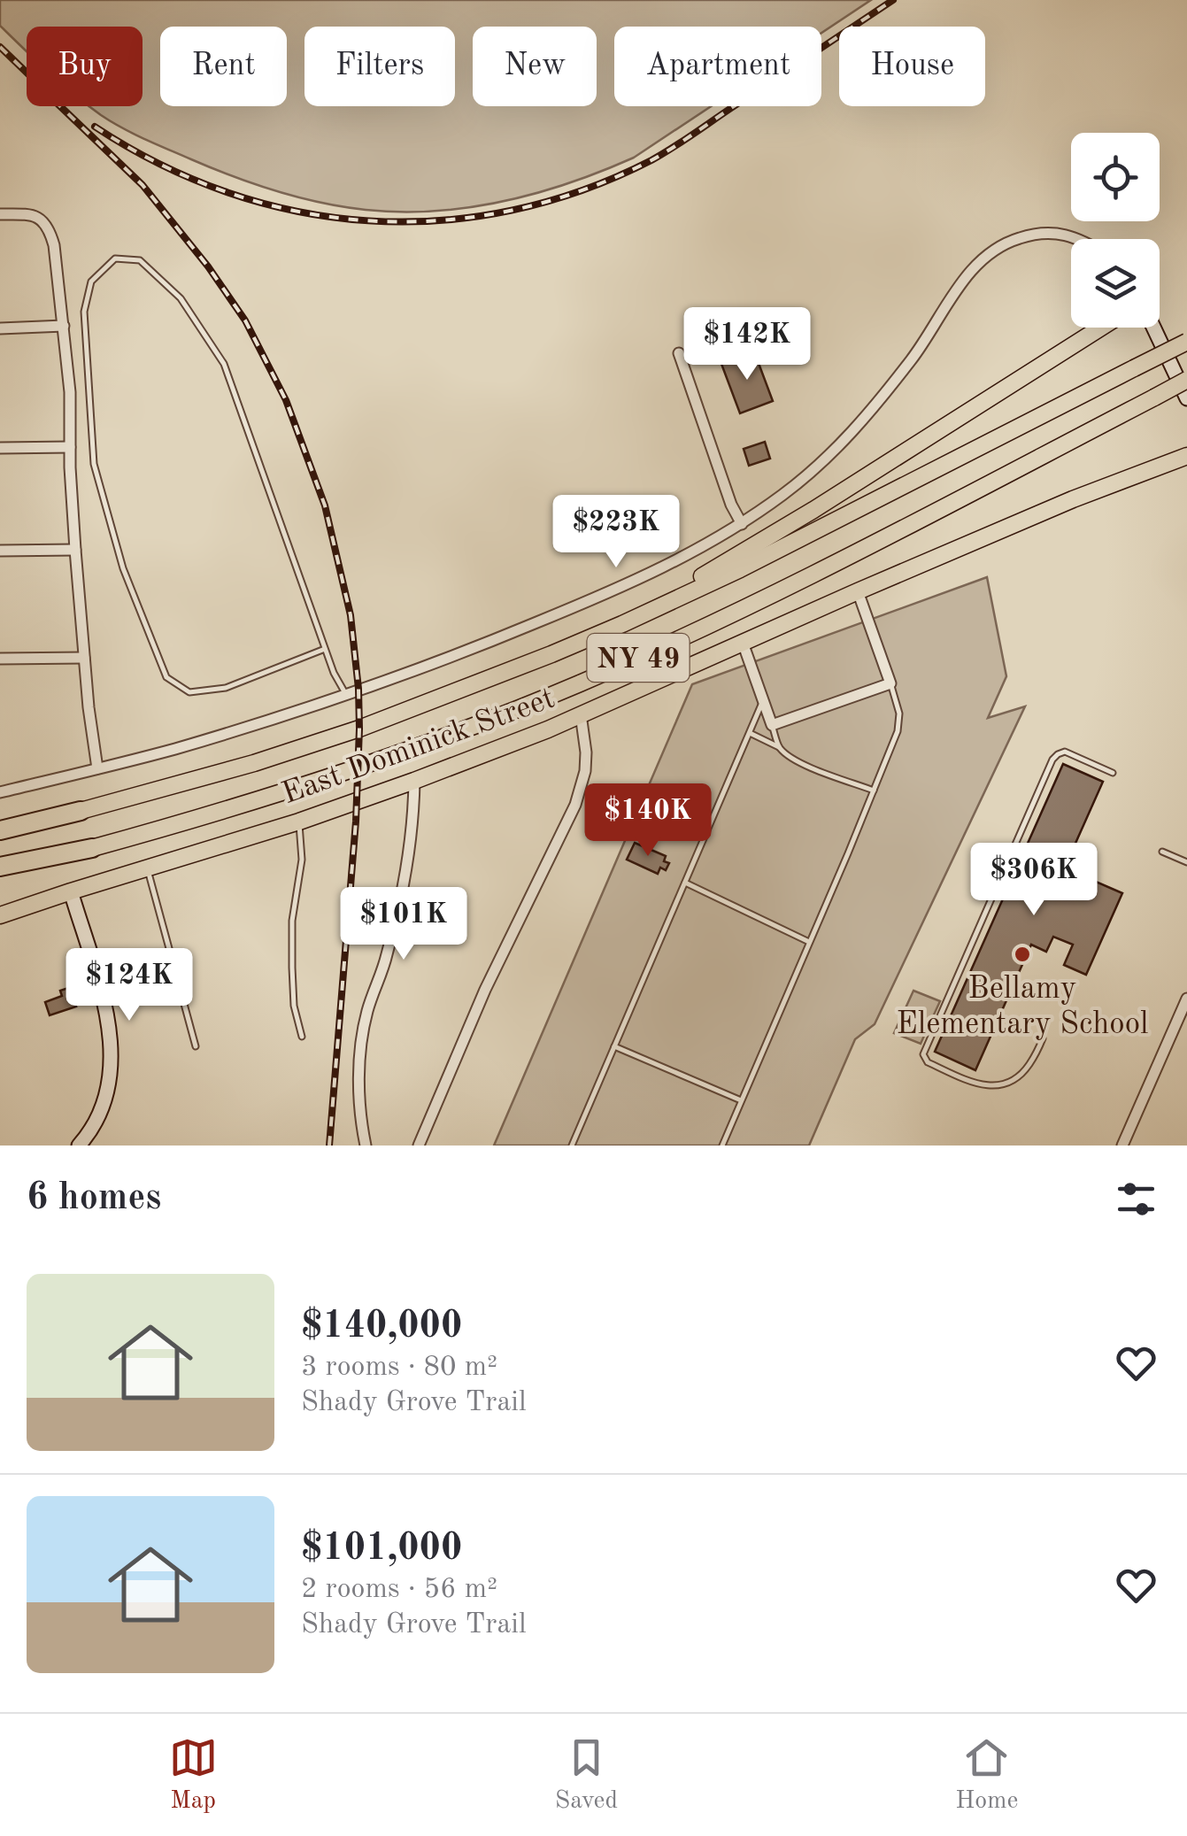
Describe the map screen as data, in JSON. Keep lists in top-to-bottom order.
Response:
{
  "streets": {
    "highway": ["NY 49", "East Dominick Street"]
  },
  "places": ["Bellamy Elementary School"],
  "page": {
    "chip": [
      "Buy",
      "Rent",
      "Filters",
      "New",
      "Apartment",
      "House"
    ],
    "price": [
      "$142K",
      "$223K",
      "$140K",
      "$306K",
      "$101K",
      "$124K"
    ],
    "heading": "6 homes",
    "list": [
      {
        "name": "$140,000",
        "note": "3 rooms · 80 m² · Shady Grove Trail"
      },
      {
        "name": "$101,000",
        "note": "2 rooms · 56 m² · Shady Grove Trail"
      }
    ],
    "tabs": ["Map", "Saved", "Home"]
  }
}
